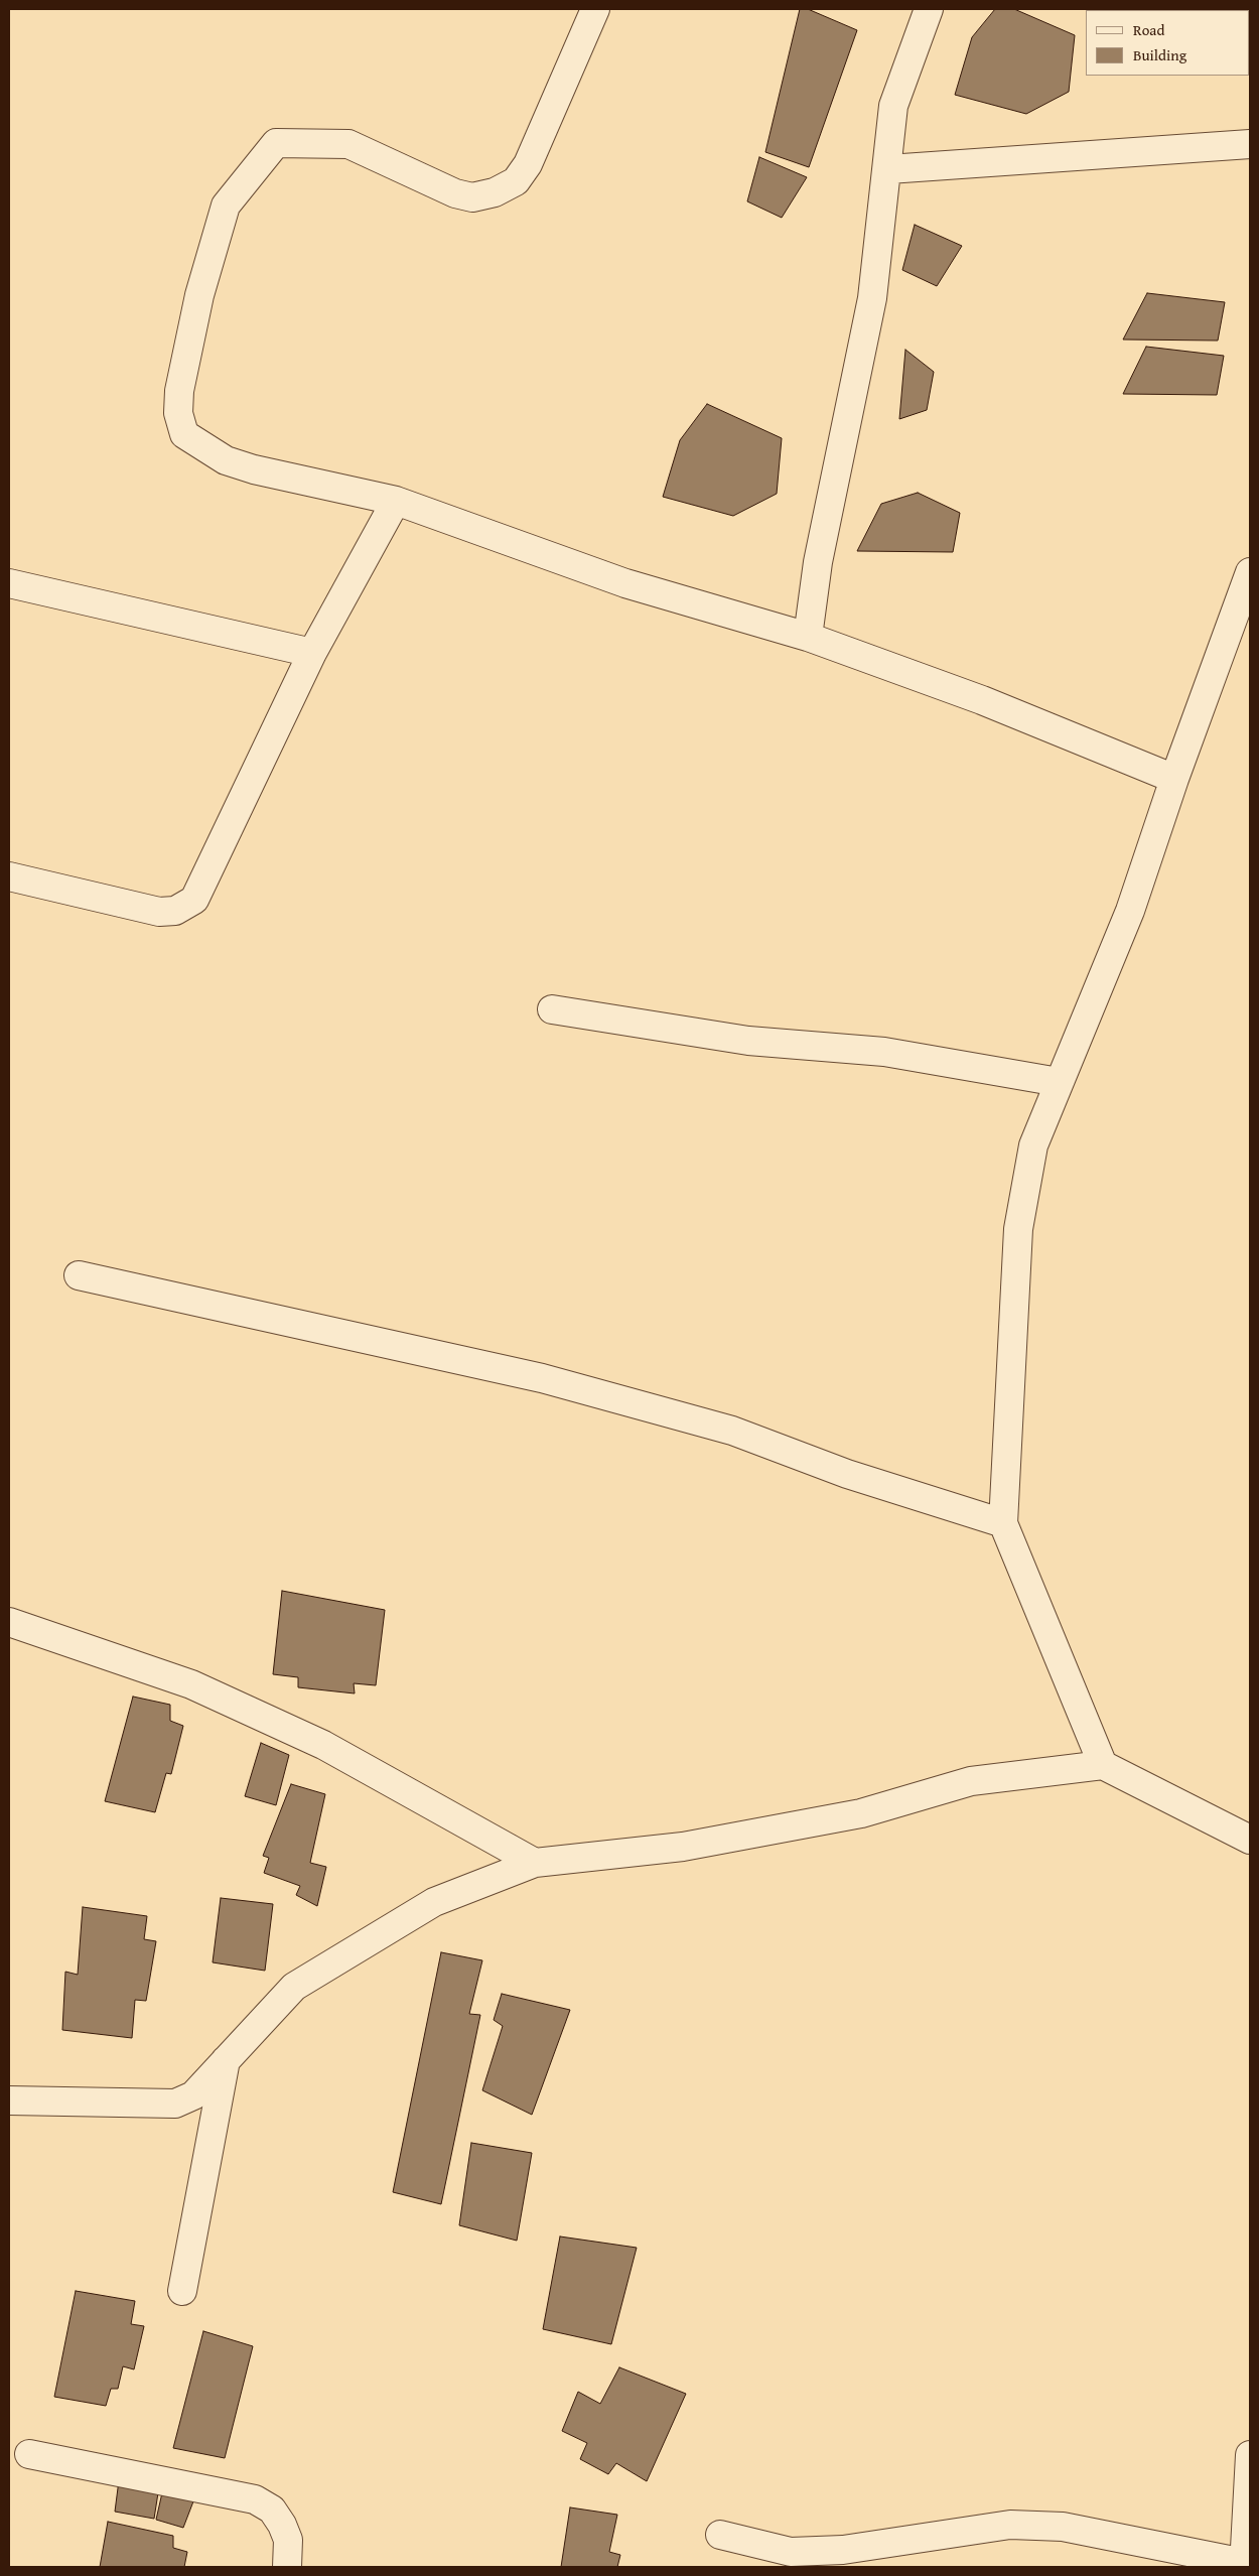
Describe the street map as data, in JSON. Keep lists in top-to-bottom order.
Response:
{
  "legend": ["Road", "Building"]
}
